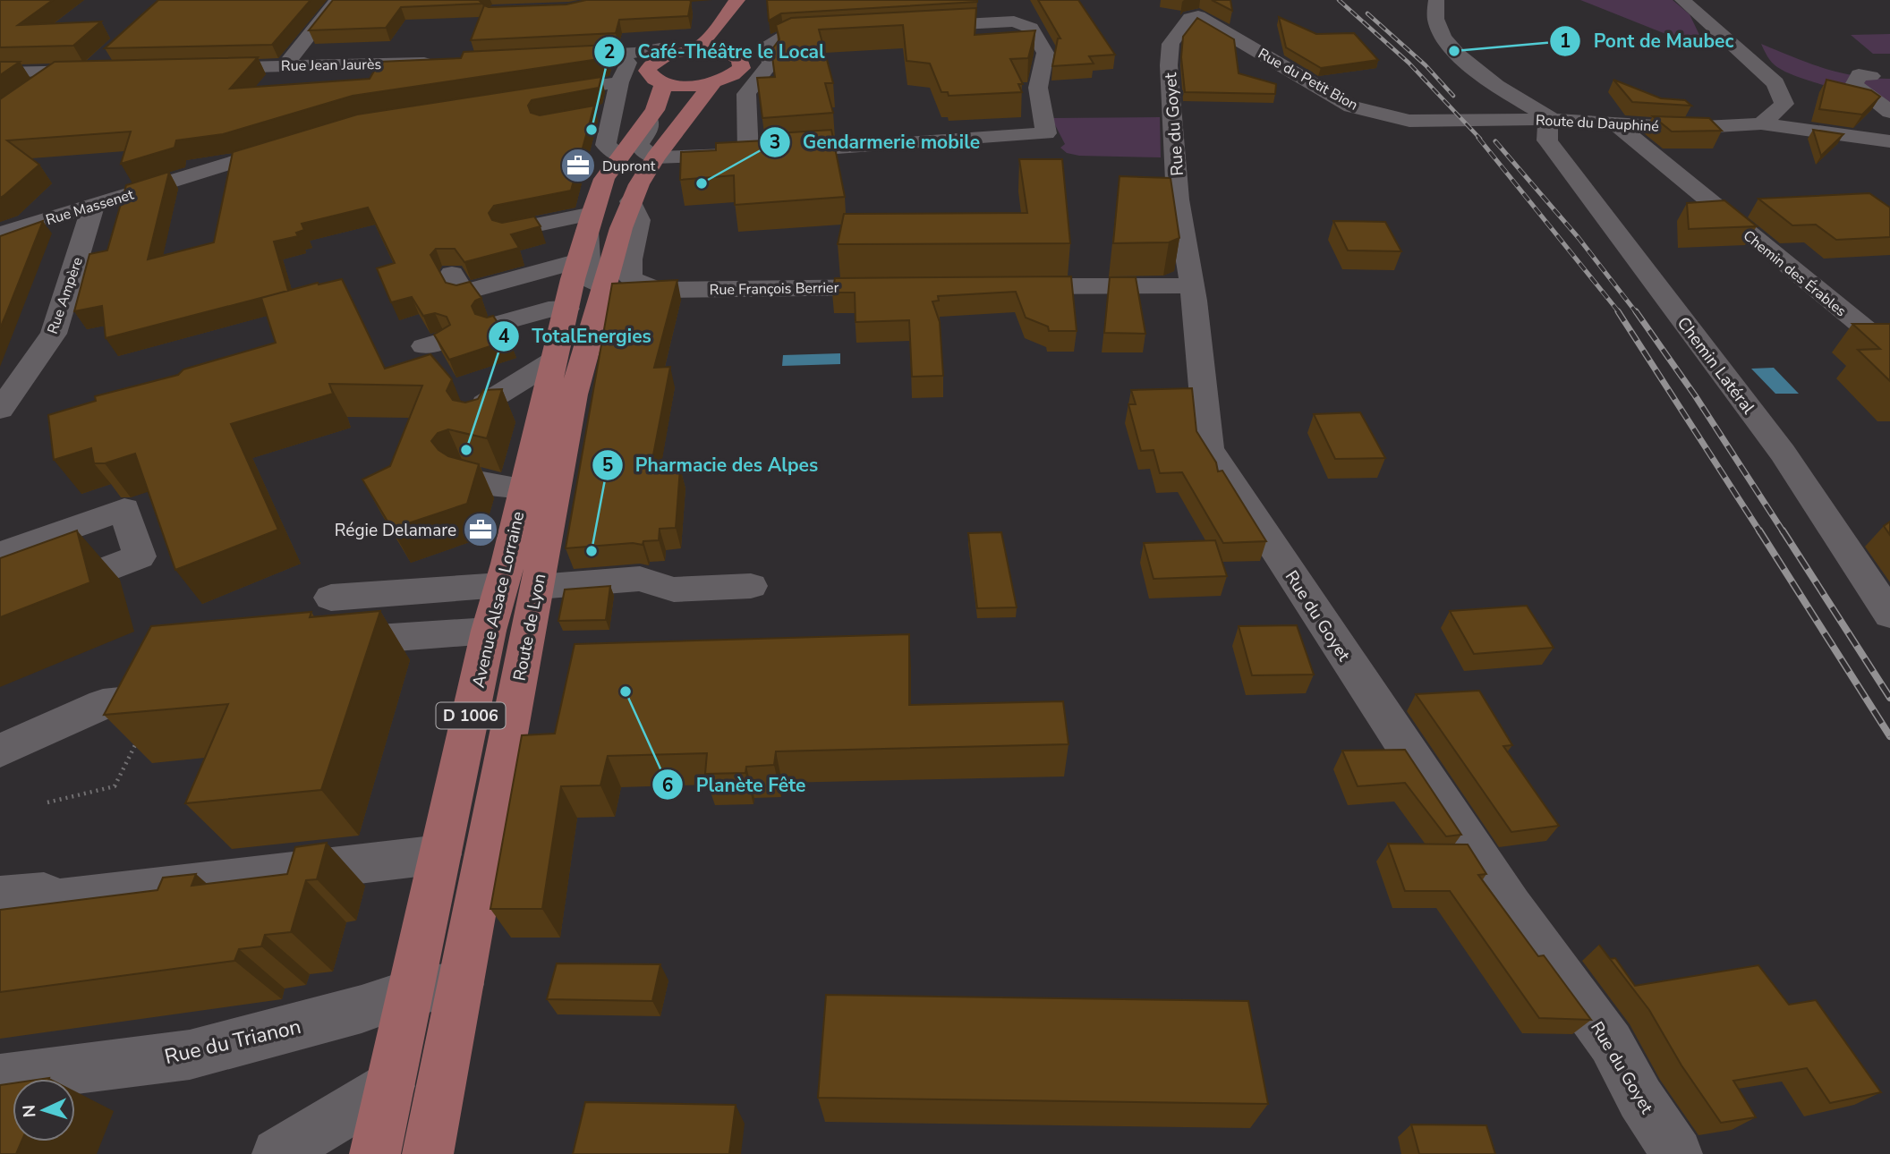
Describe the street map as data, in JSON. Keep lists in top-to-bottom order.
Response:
{
  "streets": {
    "main road": ["Avenue Alsace Lorraine", "Route de Lyon", "D 1006"],
    "street": [
      "Rue Jean Jaurès",
      "Rue du Petit Bion",
      "Route du Dauphiné",
      "Rue du Goyet",
      "Rue Massenet",
      "Chemin des Érables",
      "Rue François Berrier",
      "Rue Ampère",
      "Chemin Latéral",
      "Rue du Trianon"
    ]
  },
  "crossings": [
    ["Rue du Petit Bion", "Route du Dauphiné"],
    ["Rue du Petit Bion", "Rue du Goyet"],
    ["Route du Dauphiné", "Chemin des Érables"],
    ["Route du Dauphiné", "Chemin Latéral"],
    ["Rue Massenet", "Rue Ampère"],
    ["Rue François Berrier", "Avenue Alsace Lorraine"],
    ["Rue François Berrier", "Route de Lyon"],
    ["Rue François Berrier", "D 1006"],
    ["Avenue Alsace Lorraine", "Route de Lyon"],
    ["Avenue Alsace Lorraine", "D 1006"],
    ["Avenue Alsace Lorraine", "Rue du Trianon"],
    ["Route de Lyon", "D 1006"],
    ["Route de Lyon", "Rue du Trianon"]
  ],
  "places": {
    "other": [
      "Pont de Maubec",
      "Café-Théâtre le Local",
      "Gendarmerie mobile",
      "TotalEnergies",
      "Pharmacie des Alpes",
      "Planète Fête"
    ],
    "office": ["Dupront", "Régie Delamare"]
  },
  "north": "left"
}
